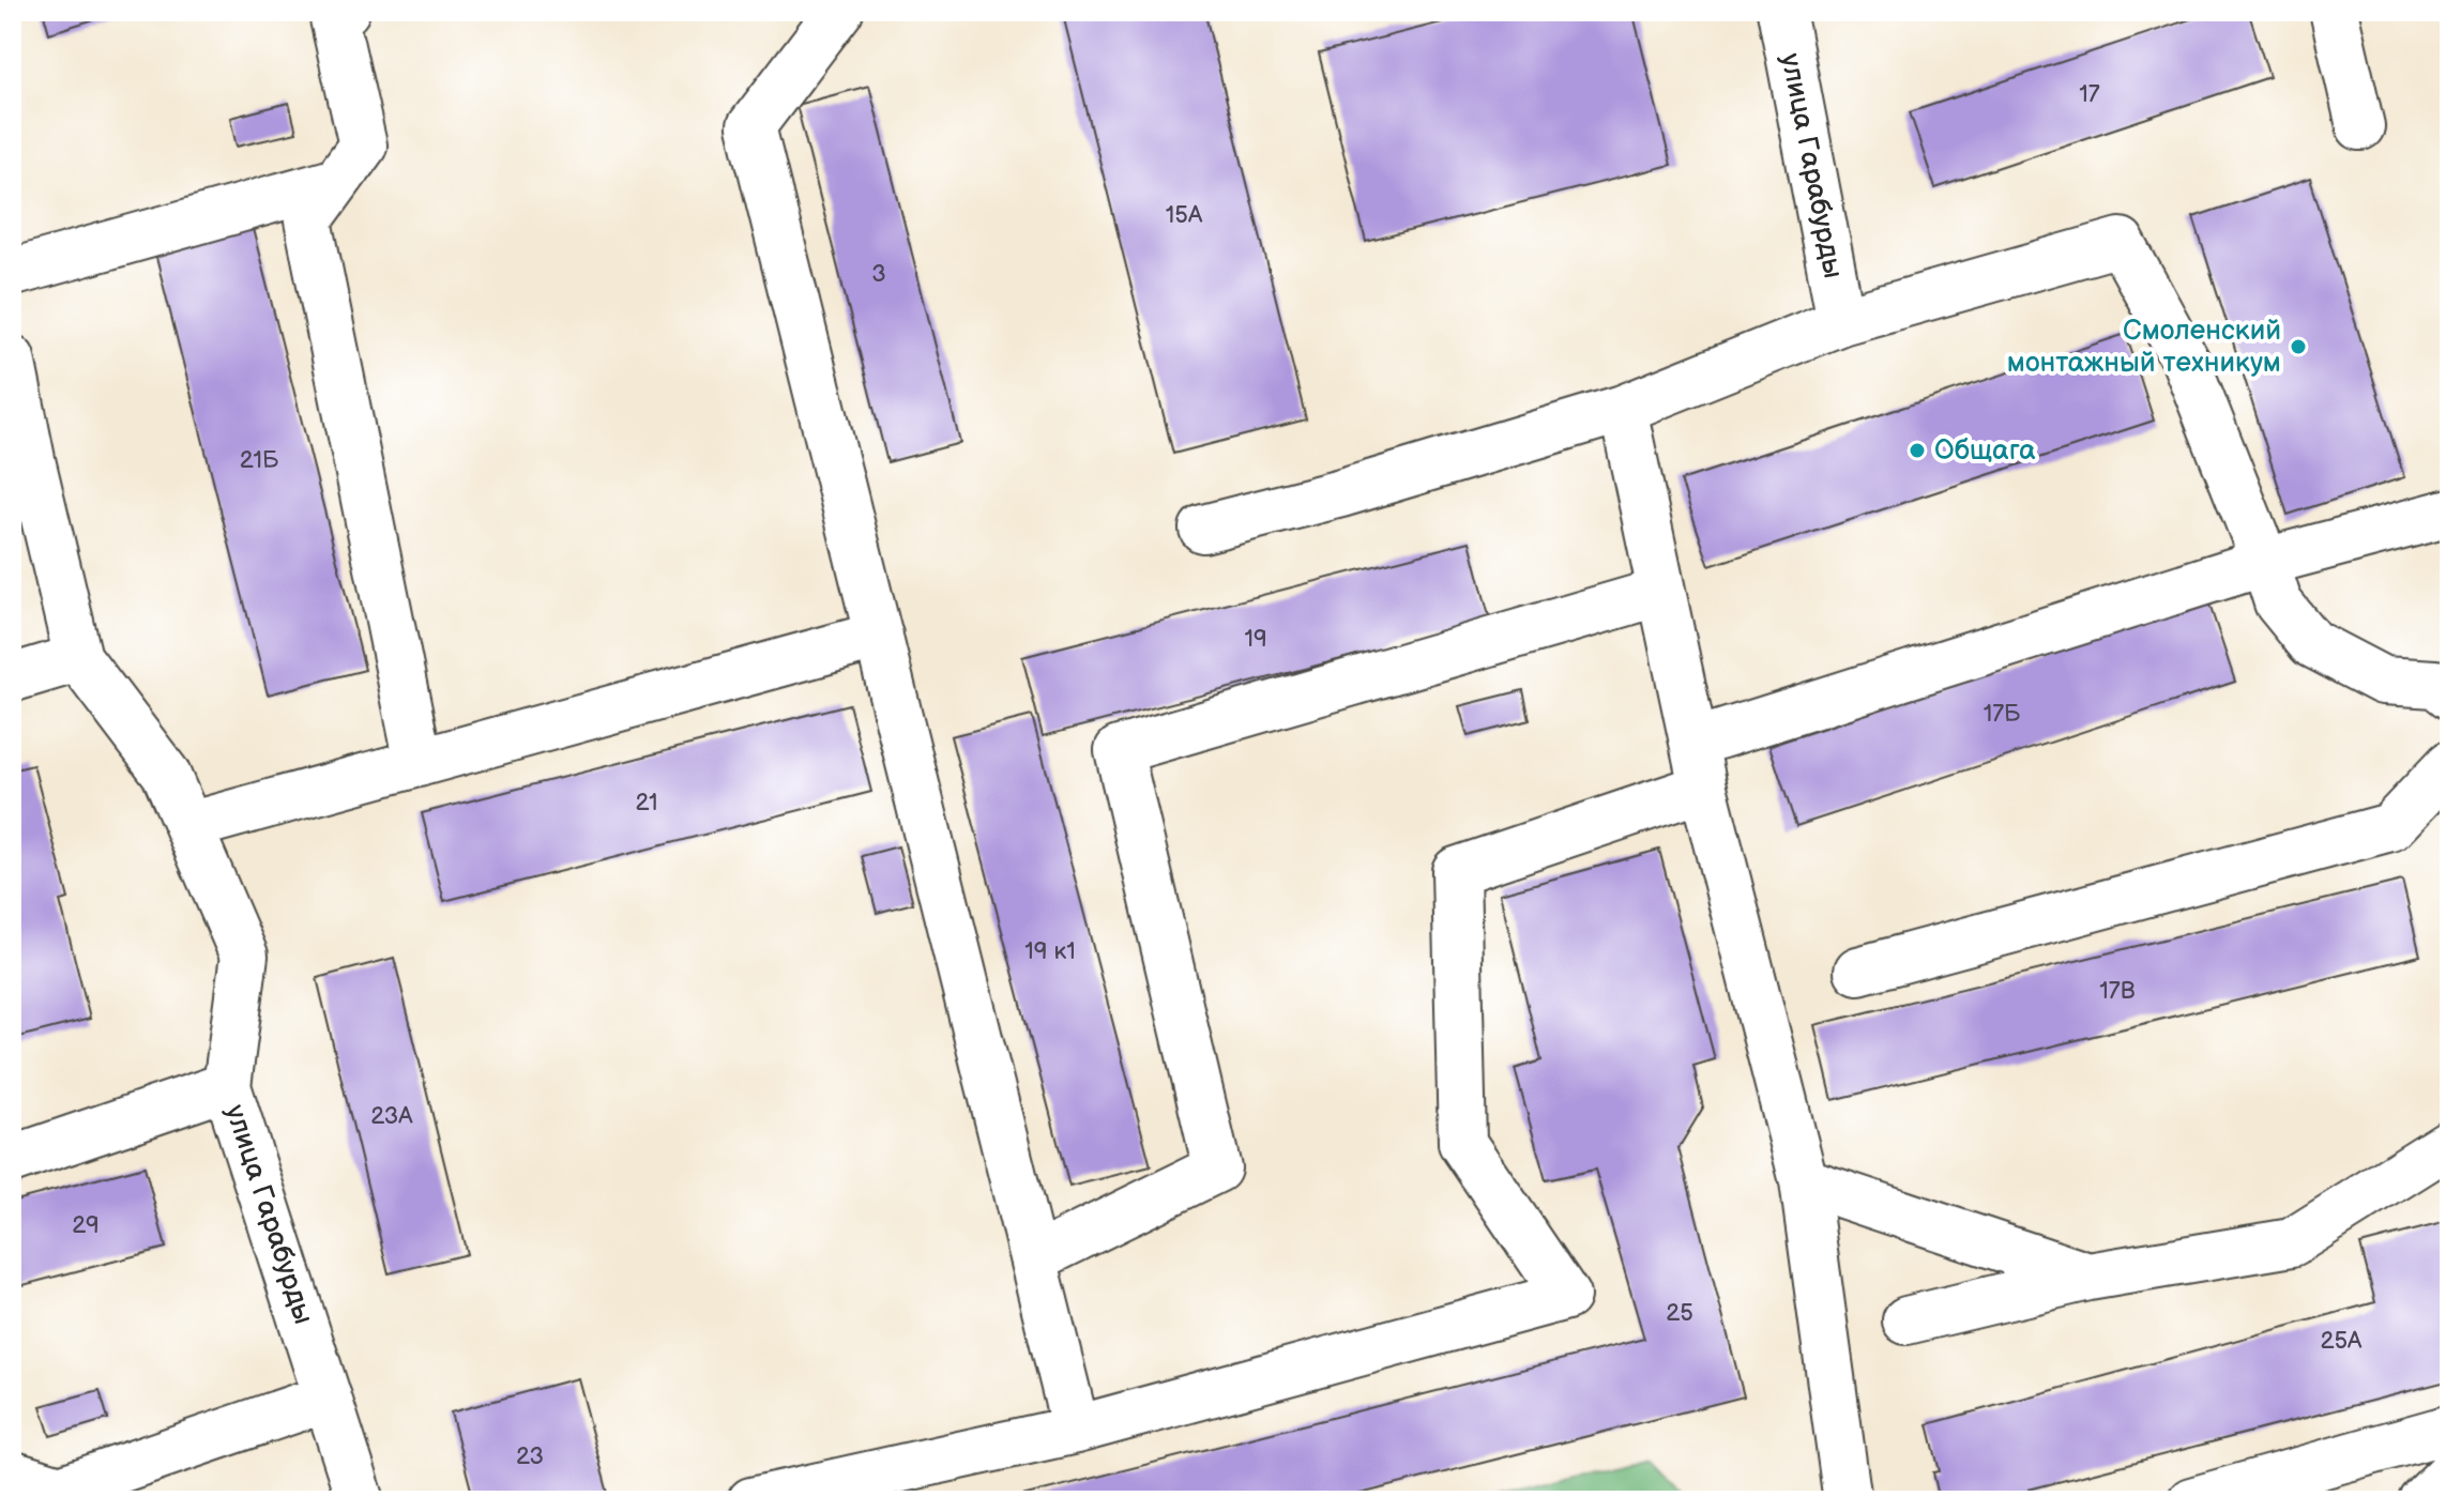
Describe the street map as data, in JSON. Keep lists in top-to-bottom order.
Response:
{
  "streets": {
    "street": ["улица Гарабурды"]
  },
  "places": ["Смоленский монтажный техникум", "Общага"],
  "house_numbers": [
    "17",
    "15А",
    "3",
    "21Б",
    "19",
    "17Б",
    "21",
    "19 к1",
    "17В",
    "23А",
    "29",
    "25",
    "25А",
    "23"
  ]
}
